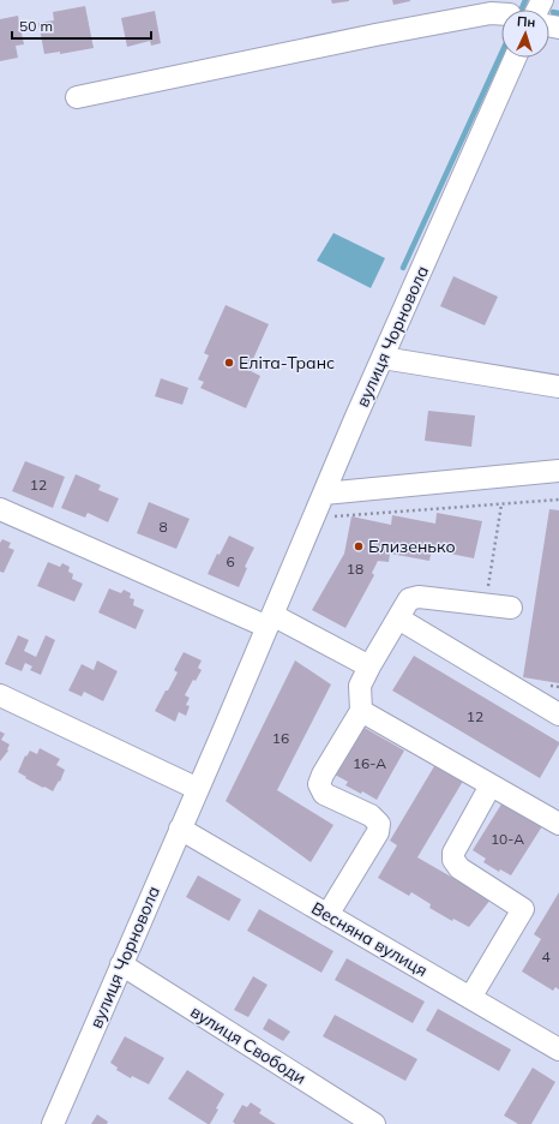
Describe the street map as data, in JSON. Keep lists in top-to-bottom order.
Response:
{
  "streets": {
    "street": ["вулиця Чорновола", "Весняна вулиця", "вулиця Свободи"]
  },
  "crossings": [
    ["вулиця Чорновола", "Весняна вулиця"],
    ["вулиця Чорновола", "вулиця Свободи"]
  ],
  "places": ["Еліта-Транс", "Близенько"],
  "house_numbers": [
    "12",
    "8",
    "6",
    "18",
    "12",
    "16",
    "16-А",
    "10-А",
    "4"
  ],
  "scale_bar": "50 m",
  "north": "top"
}
